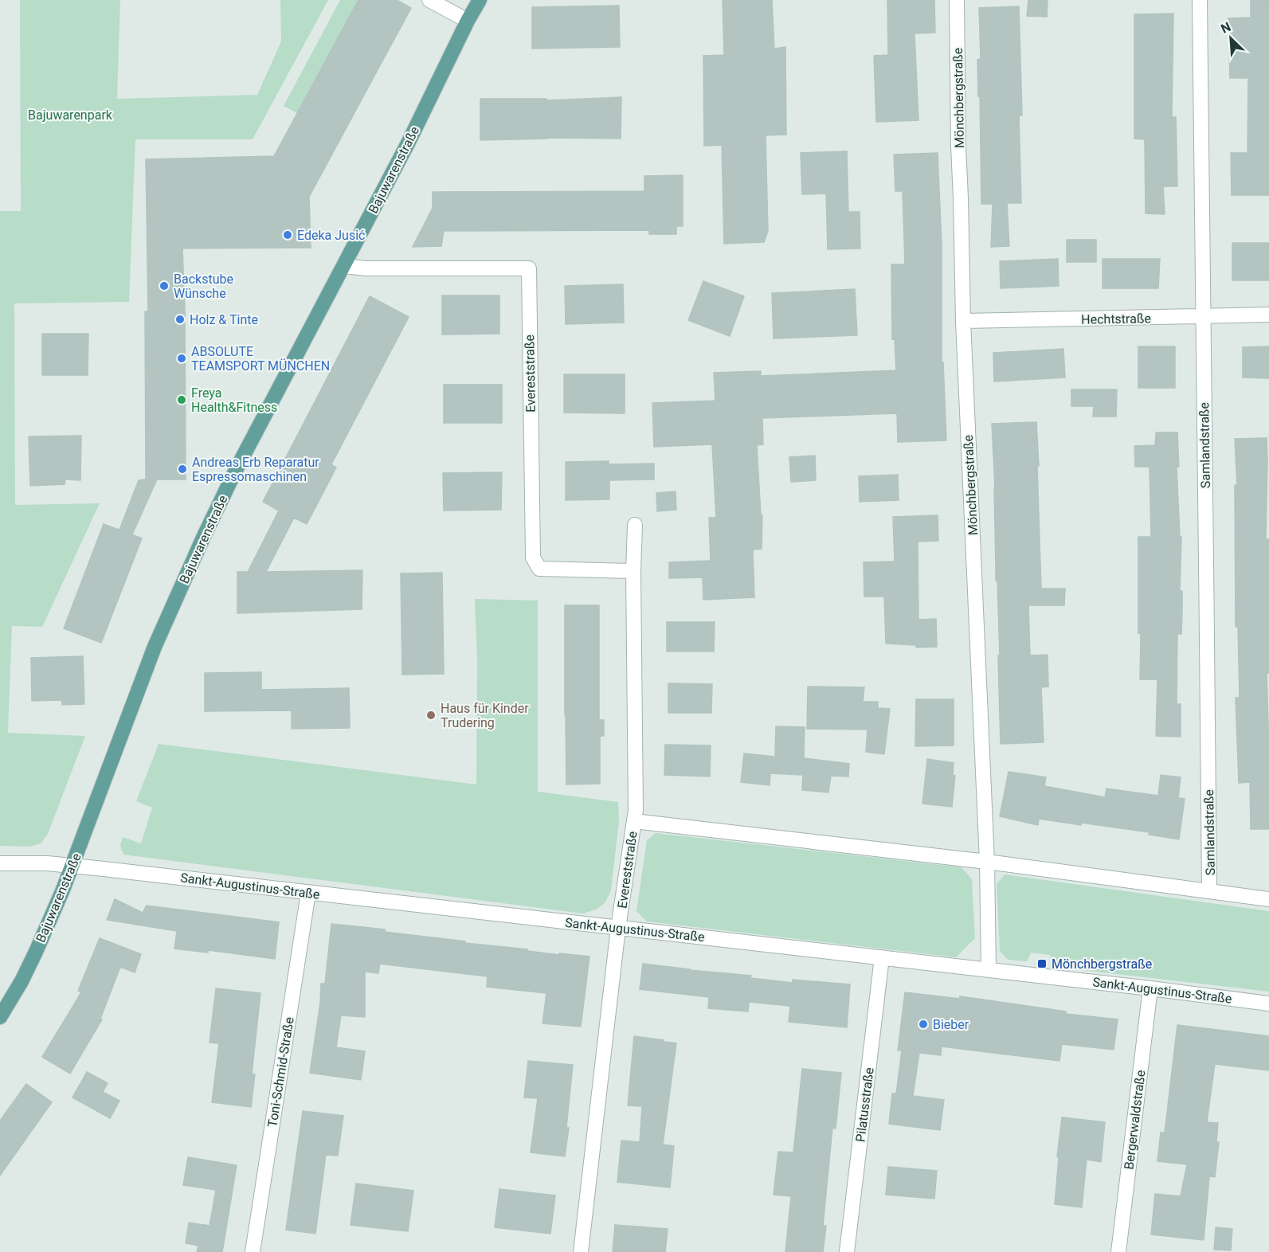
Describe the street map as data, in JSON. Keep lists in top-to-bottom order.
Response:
{
  "streets": {
    "main road": ["Bajuwarenstraße"],
    "street": [
      "Mönchbergstraße",
      "Hechtstraße",
      "Evereststraße",
      "Samlandstraße",
      "Sankt-Augustinus-Straße",
      "Toni-Schmid-Straße",
      "Pilatusstraße",
      "Bergerwaldstraße"
    ]
  },
  "crossings": [
    ["Mönchbergstraße", "Hechtstraße"],
    ["Mönchbergstraße", "Sankt-Augustinus-Straße"],
    ["Bajuwarenstraße", "Evereststraße"],
    ["Bajuwarenstraße", "Sankt-Augustinus-Straße"],
    ["Hechtstraße", "Samlandstraße"],
    ["Evereststraße", "Sankt-Augustinus-Straße"],
    ["Sankt-Augustinus-Straße", "Toni-Schmid-Straße"],
    ["Sankt-Augustinus-Straße", "Pilatusstraße"],
    ["Sankt-Augustinus-Straße", "Bergerwaldstraße"]
  ],
  "parks": ["Bajuwarenpark"],
  "places": {
    "other": [
      "Edeka Jusić",
      "Backstube Wünsche",
      "Holz & Tinte",
      "ABSOLUTE TEAMSPORT MÜNCHEN",
      "Freya Health&Fitness",
      "Andreas Erb Reparatur Espressomaschinen",
      "Haus für Kinder Trudering",
      "Bieber"
    ],
    "transit": ["Mönchbergstraße"]
  },
  "north": "top left"
}
